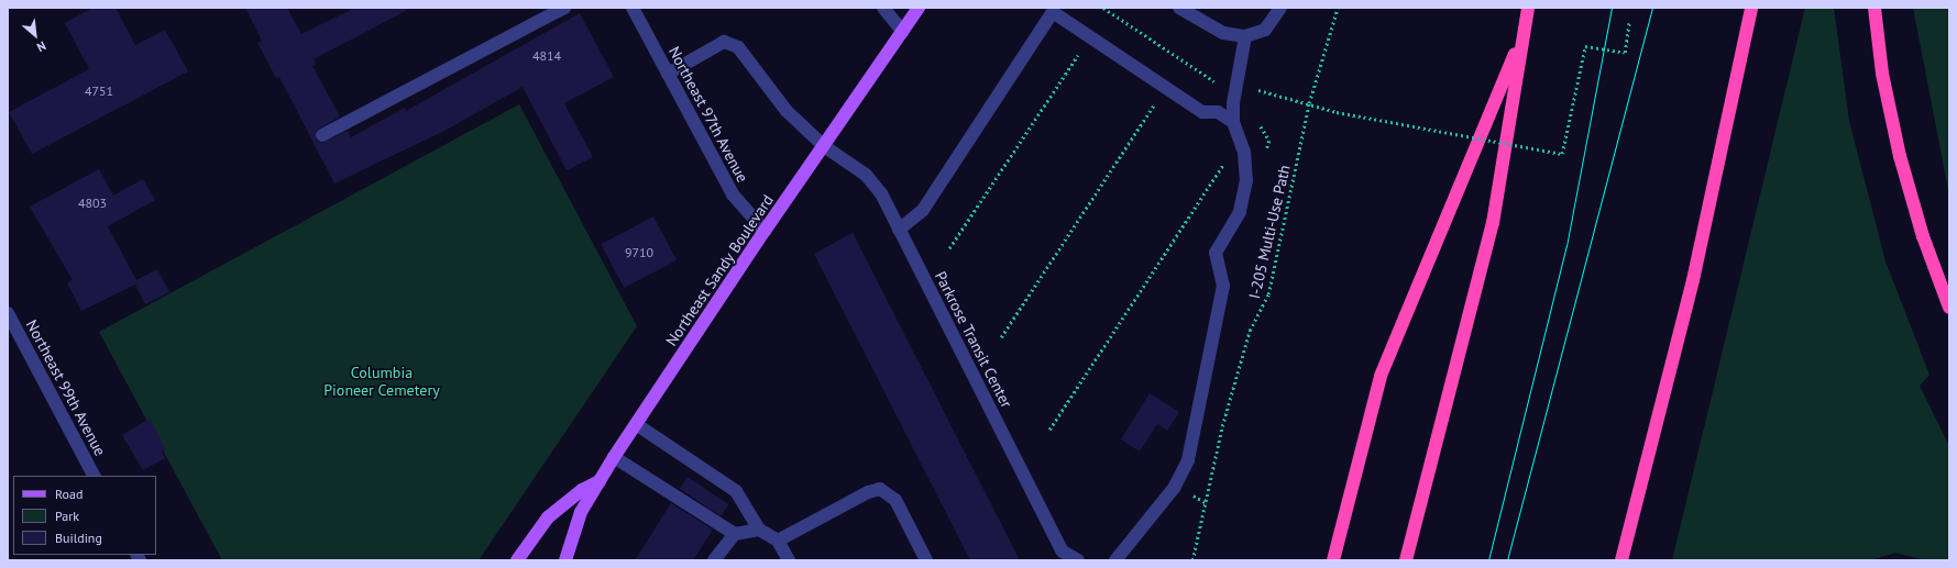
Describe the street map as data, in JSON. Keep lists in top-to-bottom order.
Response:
{
  "streets": {
    "main road": ["Northeast Sandy Boulevard"],
    "street": ["Northeast 97th Avenue", "Parkrose Transit Center", "Northeast 99th Avenue"],
    "path": ["I-205 Multi-Use Path"]
  },
  "crossings": [
    ["Northeast 97th Avenue", "Northeast Sandy Boulevard"],
    ["Northeast 97th Avenue", "Parkrose Transit Center"],
    ["Northeast Sandy Boulevard", "Parkrose Transit Center"]
  ],
  "parks": ["Columbia Pioneer Cemetery"],
  "house_numbers": [
    "4814",
    "4751",
    "4803",
    "9710"
  ],
  "legend": ["Road", "Park", "Building"],
  "north": "bottom right"
}
